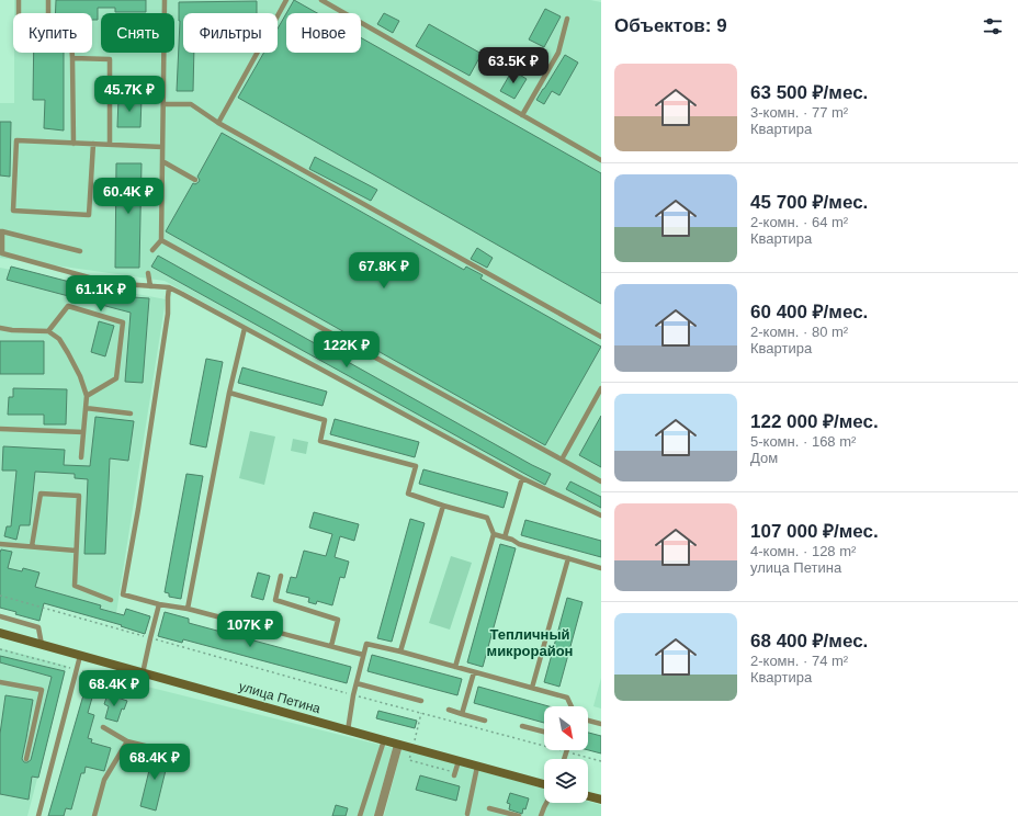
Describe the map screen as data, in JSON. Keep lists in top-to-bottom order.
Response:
{
  "streets": {
    "street": ["улица Петина"]
  },
  "districts": ["Тепличный микрорайон"],
  "north": "bottom right",
  "page": {
    "heading": "Объектов: 9",
    "chip": [
      "Купить",
      "Снять",
      "Фильтры",
      "Новое"
    ],
    "price": [
      "63.5K ₽",
      "45.7K ₽",
      "60.4K ₽",
      "67.8K ₽",
      "61.1K ₽",
      "122K ₽",
      "107K ₽",
      "68.4K ₽",
      "68.4K ₽"
    ],
    "list": [
      {
        "name": "63 500 ₽/мес.",
        "note": "3-комн. · 77 m² · Квартира"
      },
      {
        "name": "45 700 ₽/мес.",
        "note": "2-комн. · 64 m² · Квартира"
      },
      {
        "name": "60 400 ₽/мес.",
        "note": "2-комн. · 80 m² · Квартира"
      },
      {
        "name": "122 000 ₽/мес.",
        "note": "5-комн. · 168 m² · Дом"
      },
      {
        "name": "107 000 ₽/мес.",
        "note": "4-комн. · 128 m² · улица Петина"
      },
      {
        "name": "68 400 ₽/мес.",
        "note": "2-комн. · 74 m² · Квартира"
      }
    ]
  }
}
